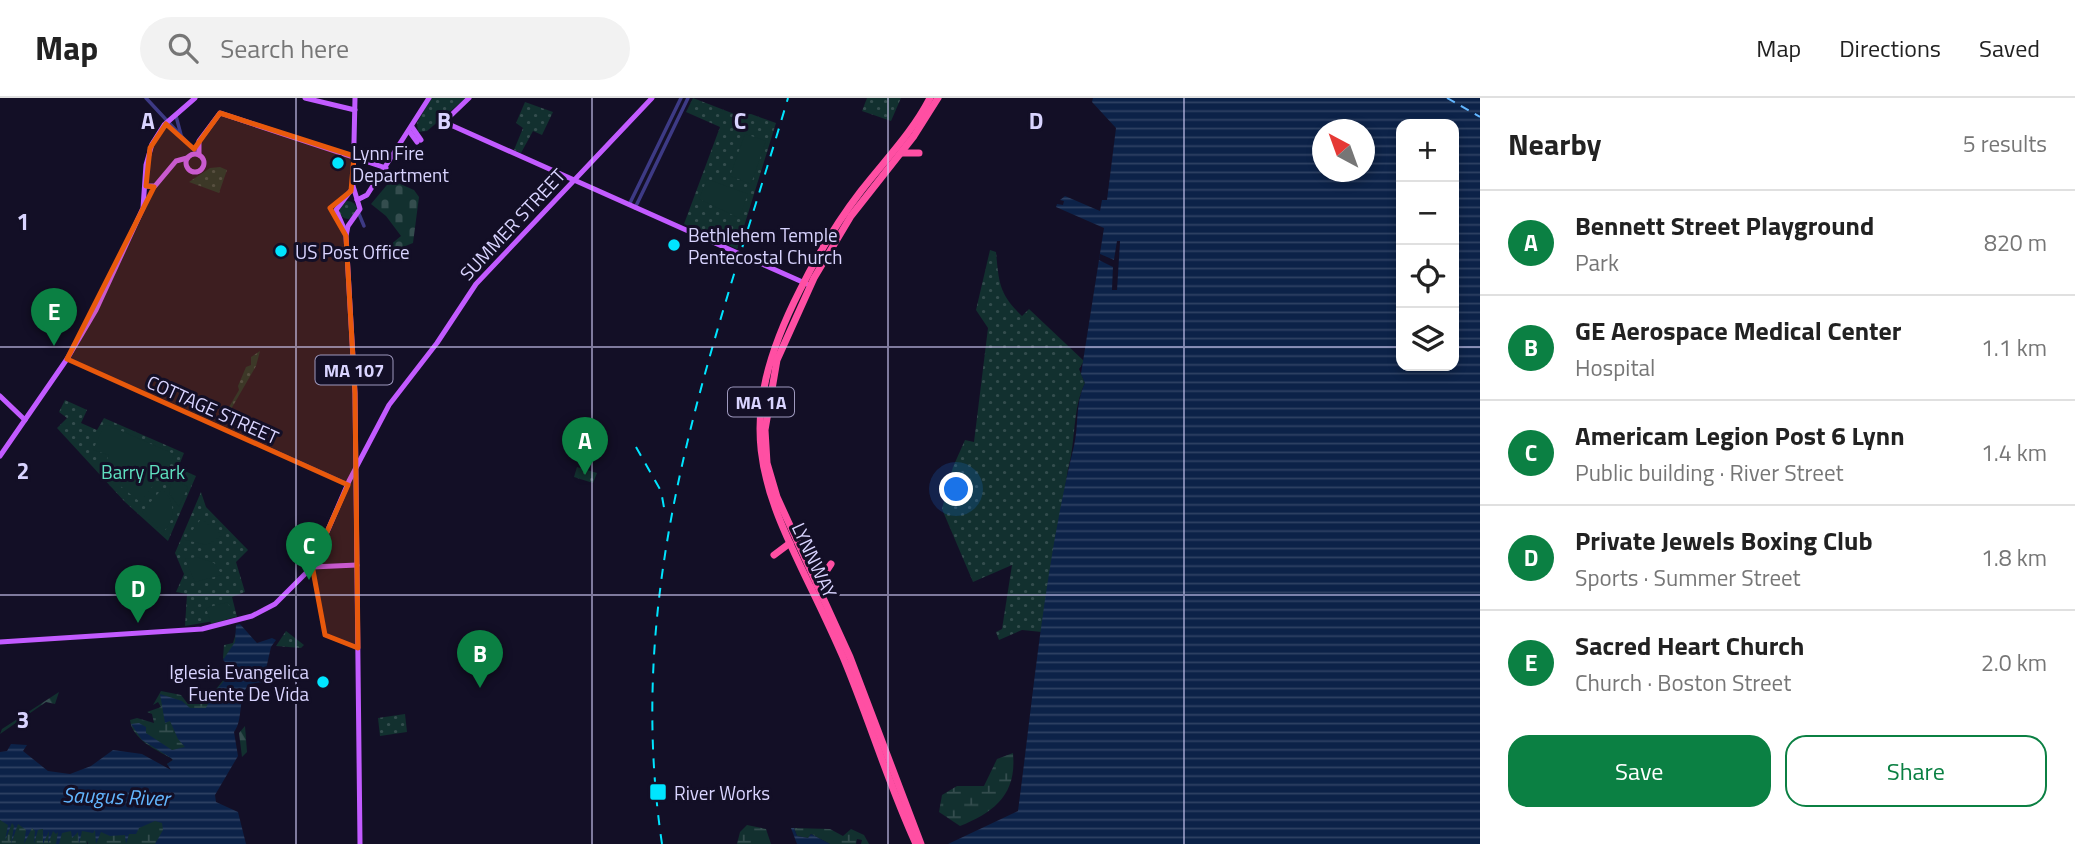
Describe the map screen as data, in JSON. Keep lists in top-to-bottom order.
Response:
{
  "streets": {
    "highway": ["MA 1A", "LYNNWAY"],
    "main road": ["SUMMER STREET", "MA 107"],
    "street": ["COTTAGE STREET"]
  },
  "crossings": [
    ["SUMMER STREET", "MA 107"],
    ["SUMMER STREET", "COTTAGE STREET"]
  ],
  "water": ["Saugus River"],
  "parks": ["Barry Park"],
  "places": {
    "other": [
      "Lynn Fire Department",
      "Bethlehem Temple Pentecostal Church",
      "US Post Office",
      "Iglesia Evangelica Fuente De Vida"
    ],
    "transit": ["River Works"]
  },
  "north": "top left",
  "page": {
    "header": "Map",
    "search": "Search here",
    "nav": ["Map", "Directions", "Saved"],
    "heading": ["Nearby", "5 results"],
    "map_buttons": ["+", "−"],
    "list": [
      {
        "mark": "A",
        "name": "Bennett Street Playground",
        "note": "Park",
        "value": "820 m"
      },
      {
        "mark": "B",
        "name": "GE Aerospace Medical Center",
        "note": "Hospital",
        "value": "1.1 km"
      },
      {
        "mark": "C",
        "name": "Americam Legion Post 6 Lynn",
        "note": "Public building · River Street",
        "value": "1.4 km"
      },
      {
        "mark": "D",
        "name": "Private Jewels Boxing Club",
        "note": "Sports · Summer Street",
        "value": "1.8 km"
      },
      {
        "mark": "E",
        "name": "Sacred Heart Church",
        "note": "Church · Boston Street",
        "value": "2.0 km"
      }
    ],
    "pins": [
      "E",
      "A",
      "C",
      "D",
      "B"
    ],
    "buttons": ["Save", "Share"]
  },
  "grid": {
    "columns": [
      "A",
      "B",
      "C",
      "D"
    ],
    "rows": ["1", "2", "3"]
  }
}
